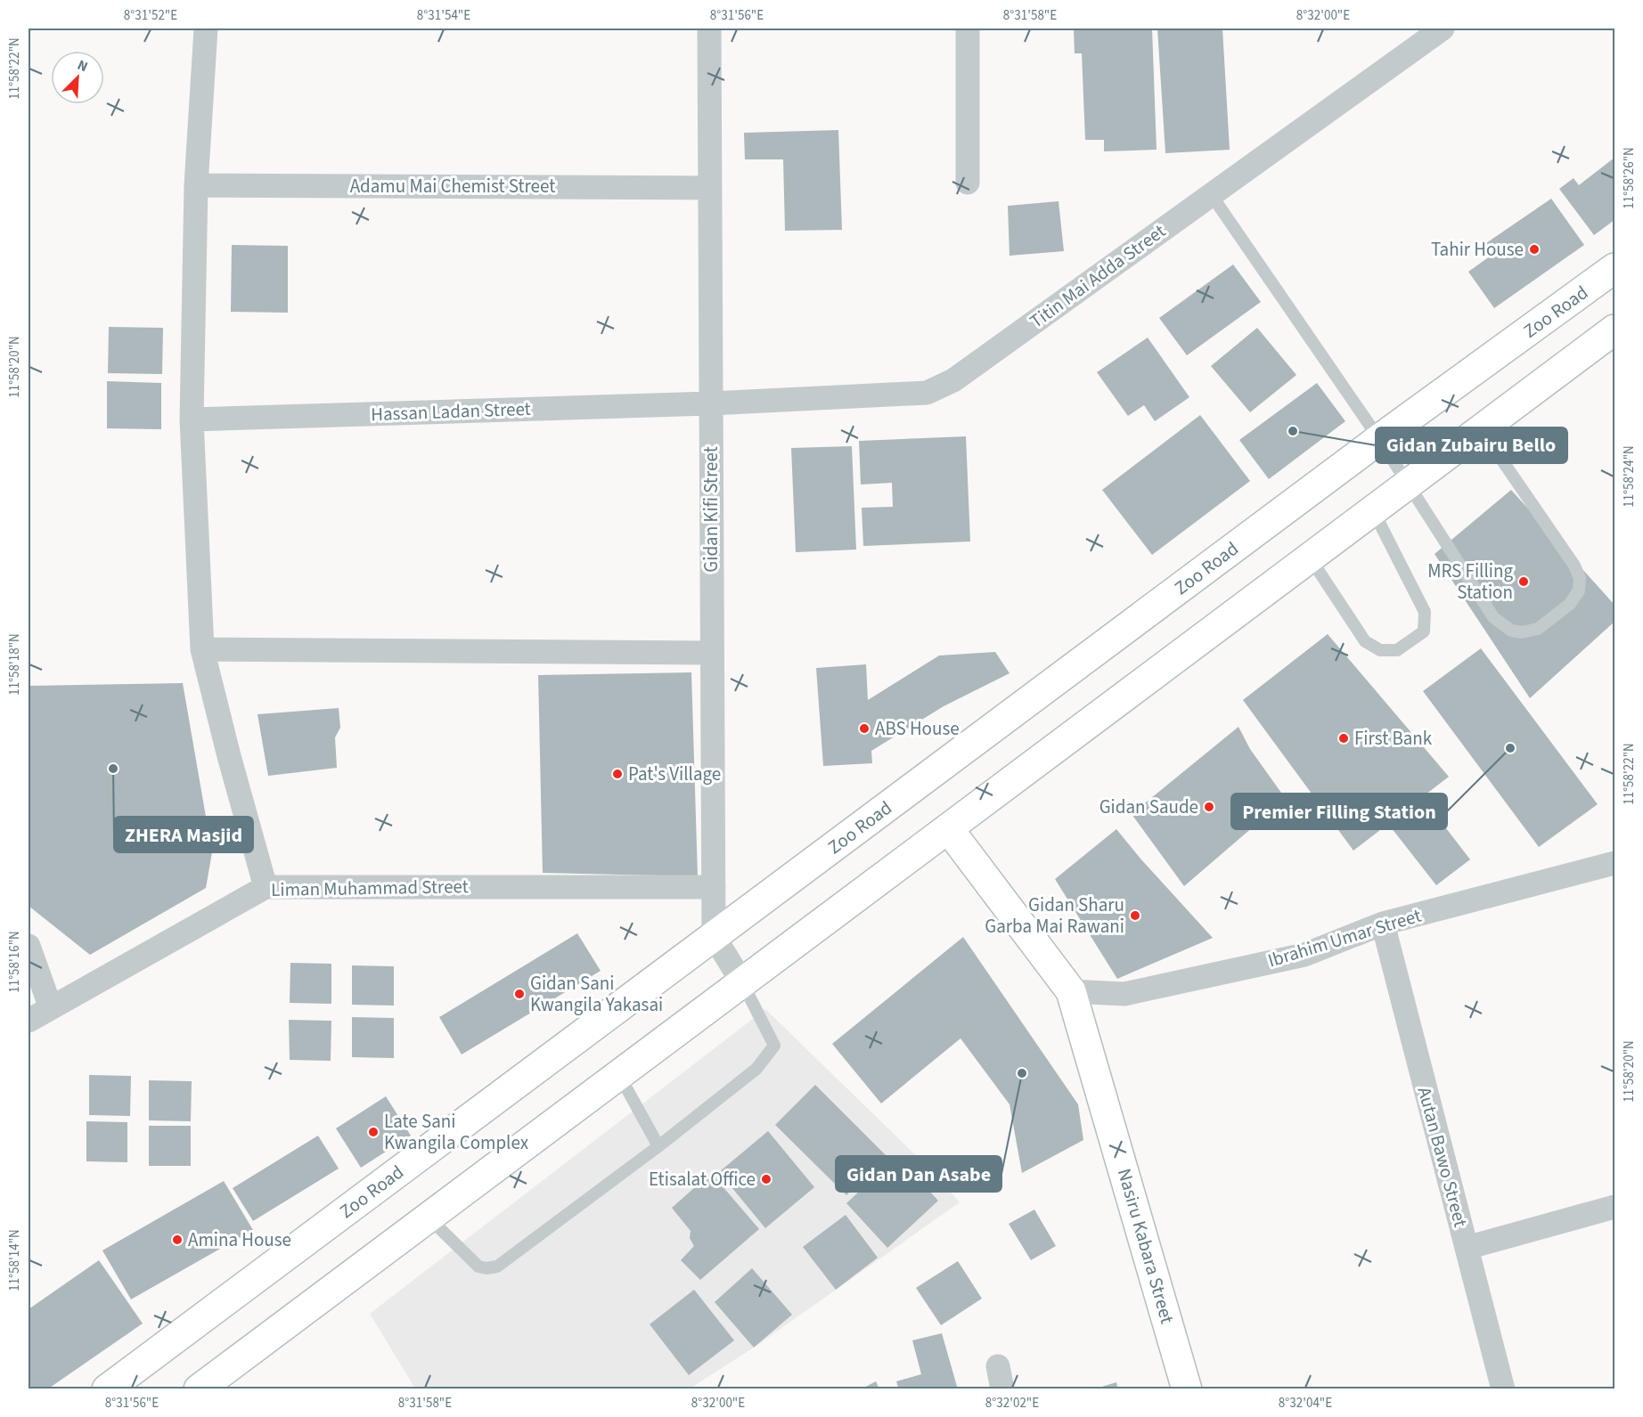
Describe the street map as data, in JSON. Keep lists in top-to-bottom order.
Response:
{
  "streets": {
    "main road": ["Zoo Road", "Nasiru Kabara Street"],
    "street": [
      "Adamu Mai Chemist Street",
      "Titin Mai Adda Street",
      "Hassan Ladan Street",
      "Gidan Kifi Street",
      "Liman Muhammad Street",
      "Ibrahim Umar Street",
      "Autan Bawo Street"
    ]
  },
  "crossings": [
    ["Adamu Mai Chemist Street", "Gidan Kifi Street"],
    ["Titin Mai Adda Street", "Hassan Ladan Street"],
    ["Titin Mai Adda Street", "Gidan Kifi Street"],
    ["Zoo Road", "Gidan Kifi Street"],
    ["Hassan Ladan Street", "Gidan Kifi Street"],
    ["Gidan Kifi Street", "Liman Muhammad Street"],
    ["Ibrahim Umar Street", "Autan Bawo Street"],
    ["Ibrahim Umar Street", "Nasiru Kabara Street"]
  ],
  "places": [
    "Tahir House",
    "Gidan Zubairu Bello",
    "MRS Filling Station",
    "ABS House",
    "First Bank",
    "Premier Filling Station",
    "ZHERA Masjid",
    "Pat's Village",
    "Gidan Saude",
    "Gidan Sharu Garba Mai Rawani",
    "Gidan Sani Kwangila Yakasai",
    "Gidan Dan Asabe",
    "Late Sani Kwangila Complex",
    "Etisalat Office",
    "Amina House"
  ],
  "north": "top right",
  "coordinates": [
    "8°31'52\"E",
    "8°31'54\"E",
    "8°31'56\"E",
    "8°31'58\"E",
    "8°32'00\"E",
    "11°58'22\"N",
    "11°58'26\"N",
    "11°58'20\"N",
    "11°58'24\"N",
    "11°58'18\"N",
    "11°58'16\"N",
    "11°58'14\"N",
    "8°32'02\"E",
    "8°32'04\"E"
  ]
}
